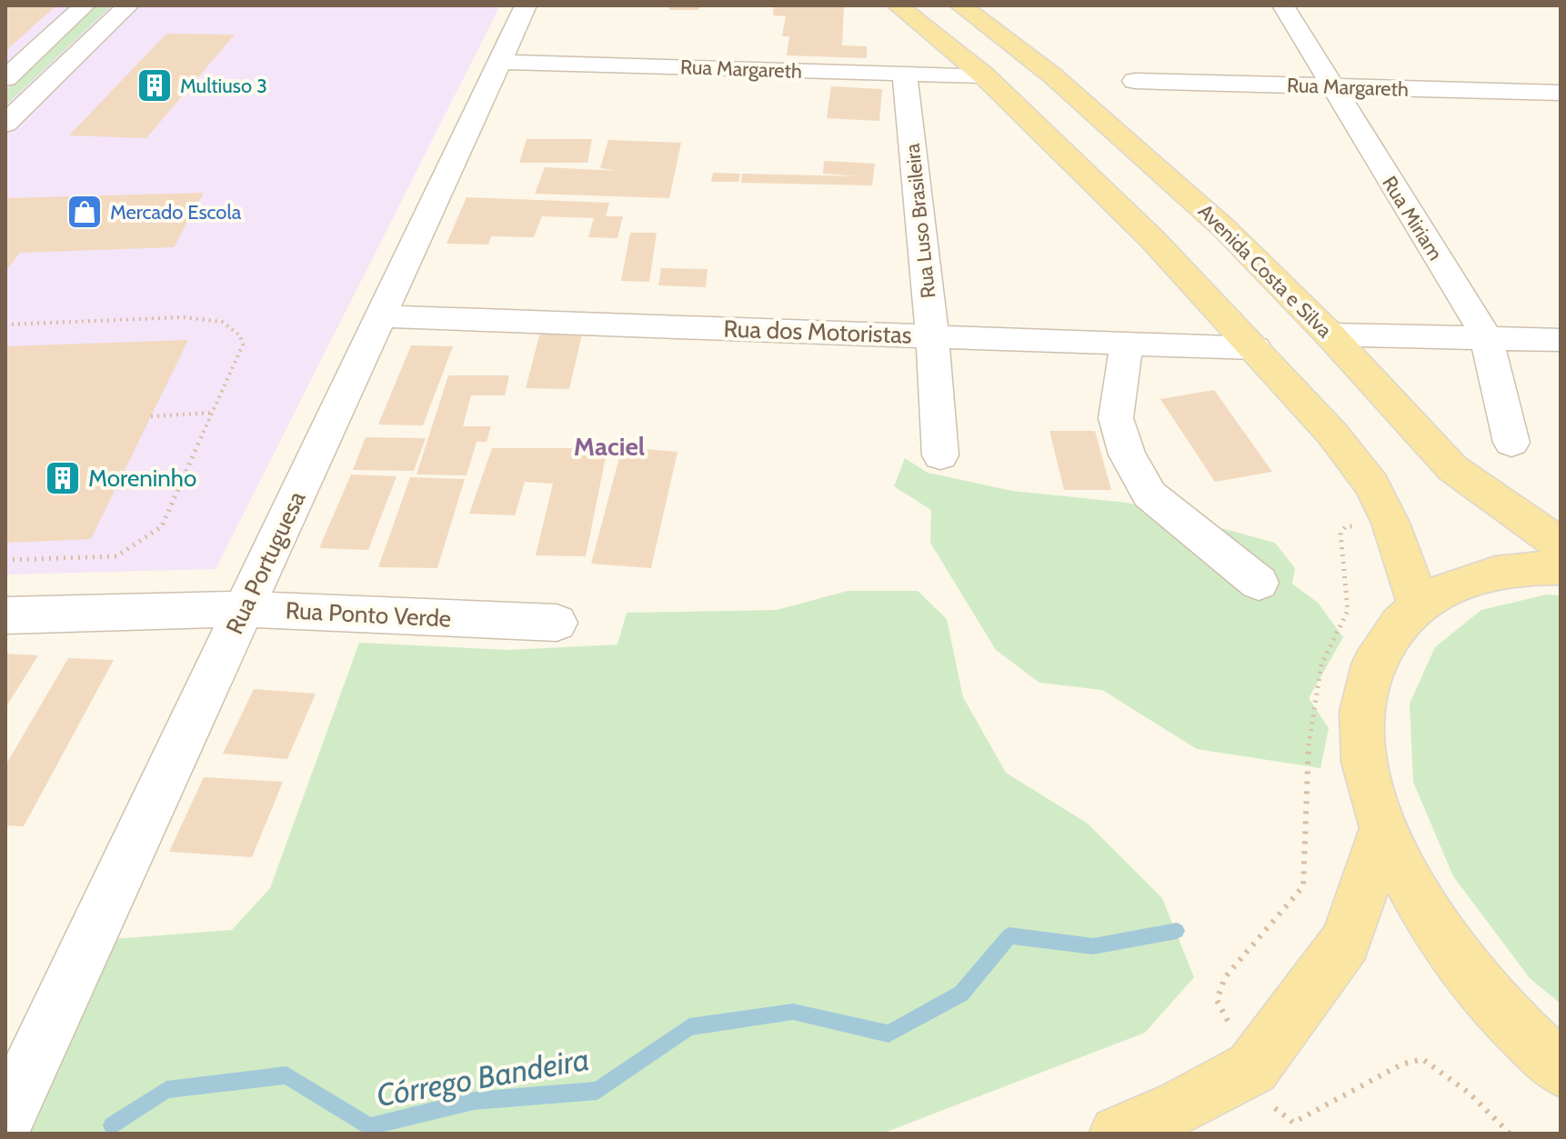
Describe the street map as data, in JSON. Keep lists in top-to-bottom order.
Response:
{
  "streets": {
    "main road": ["Avenida Costa e Silva"],
    "street": [
      "Rua Margareth",
      "Rua Miriam",
      "Rua Luso Brasileira",
      "Rua dos Motoristas",
      "Rua Portuguesa",
      "Rua Ponto Verde"
    ]
  },
  "crossings": [
    ["Rua Margareth", "Rua Miriam"],
    ["Rua Margareth", "Rua Luso Brasileira"],
    ["Rua Margareth", "Rua Portuguesa"],
    ["Rua Luso Brasileira", "Rua dos Motoristas"],
    ["Rua dos Motoristas", "Rua Portuguesa"],
    ["Rua Portuguesa", "Rua Ponto Verde"]
  ],
  "districts": ["Maciel"],
  "water": ["Córrego Bandeira"],
  "places": {
    "building": ["Multiuso 3", "Moreninho"],
    "shop": ["Mercado Escola"]
  }
}
